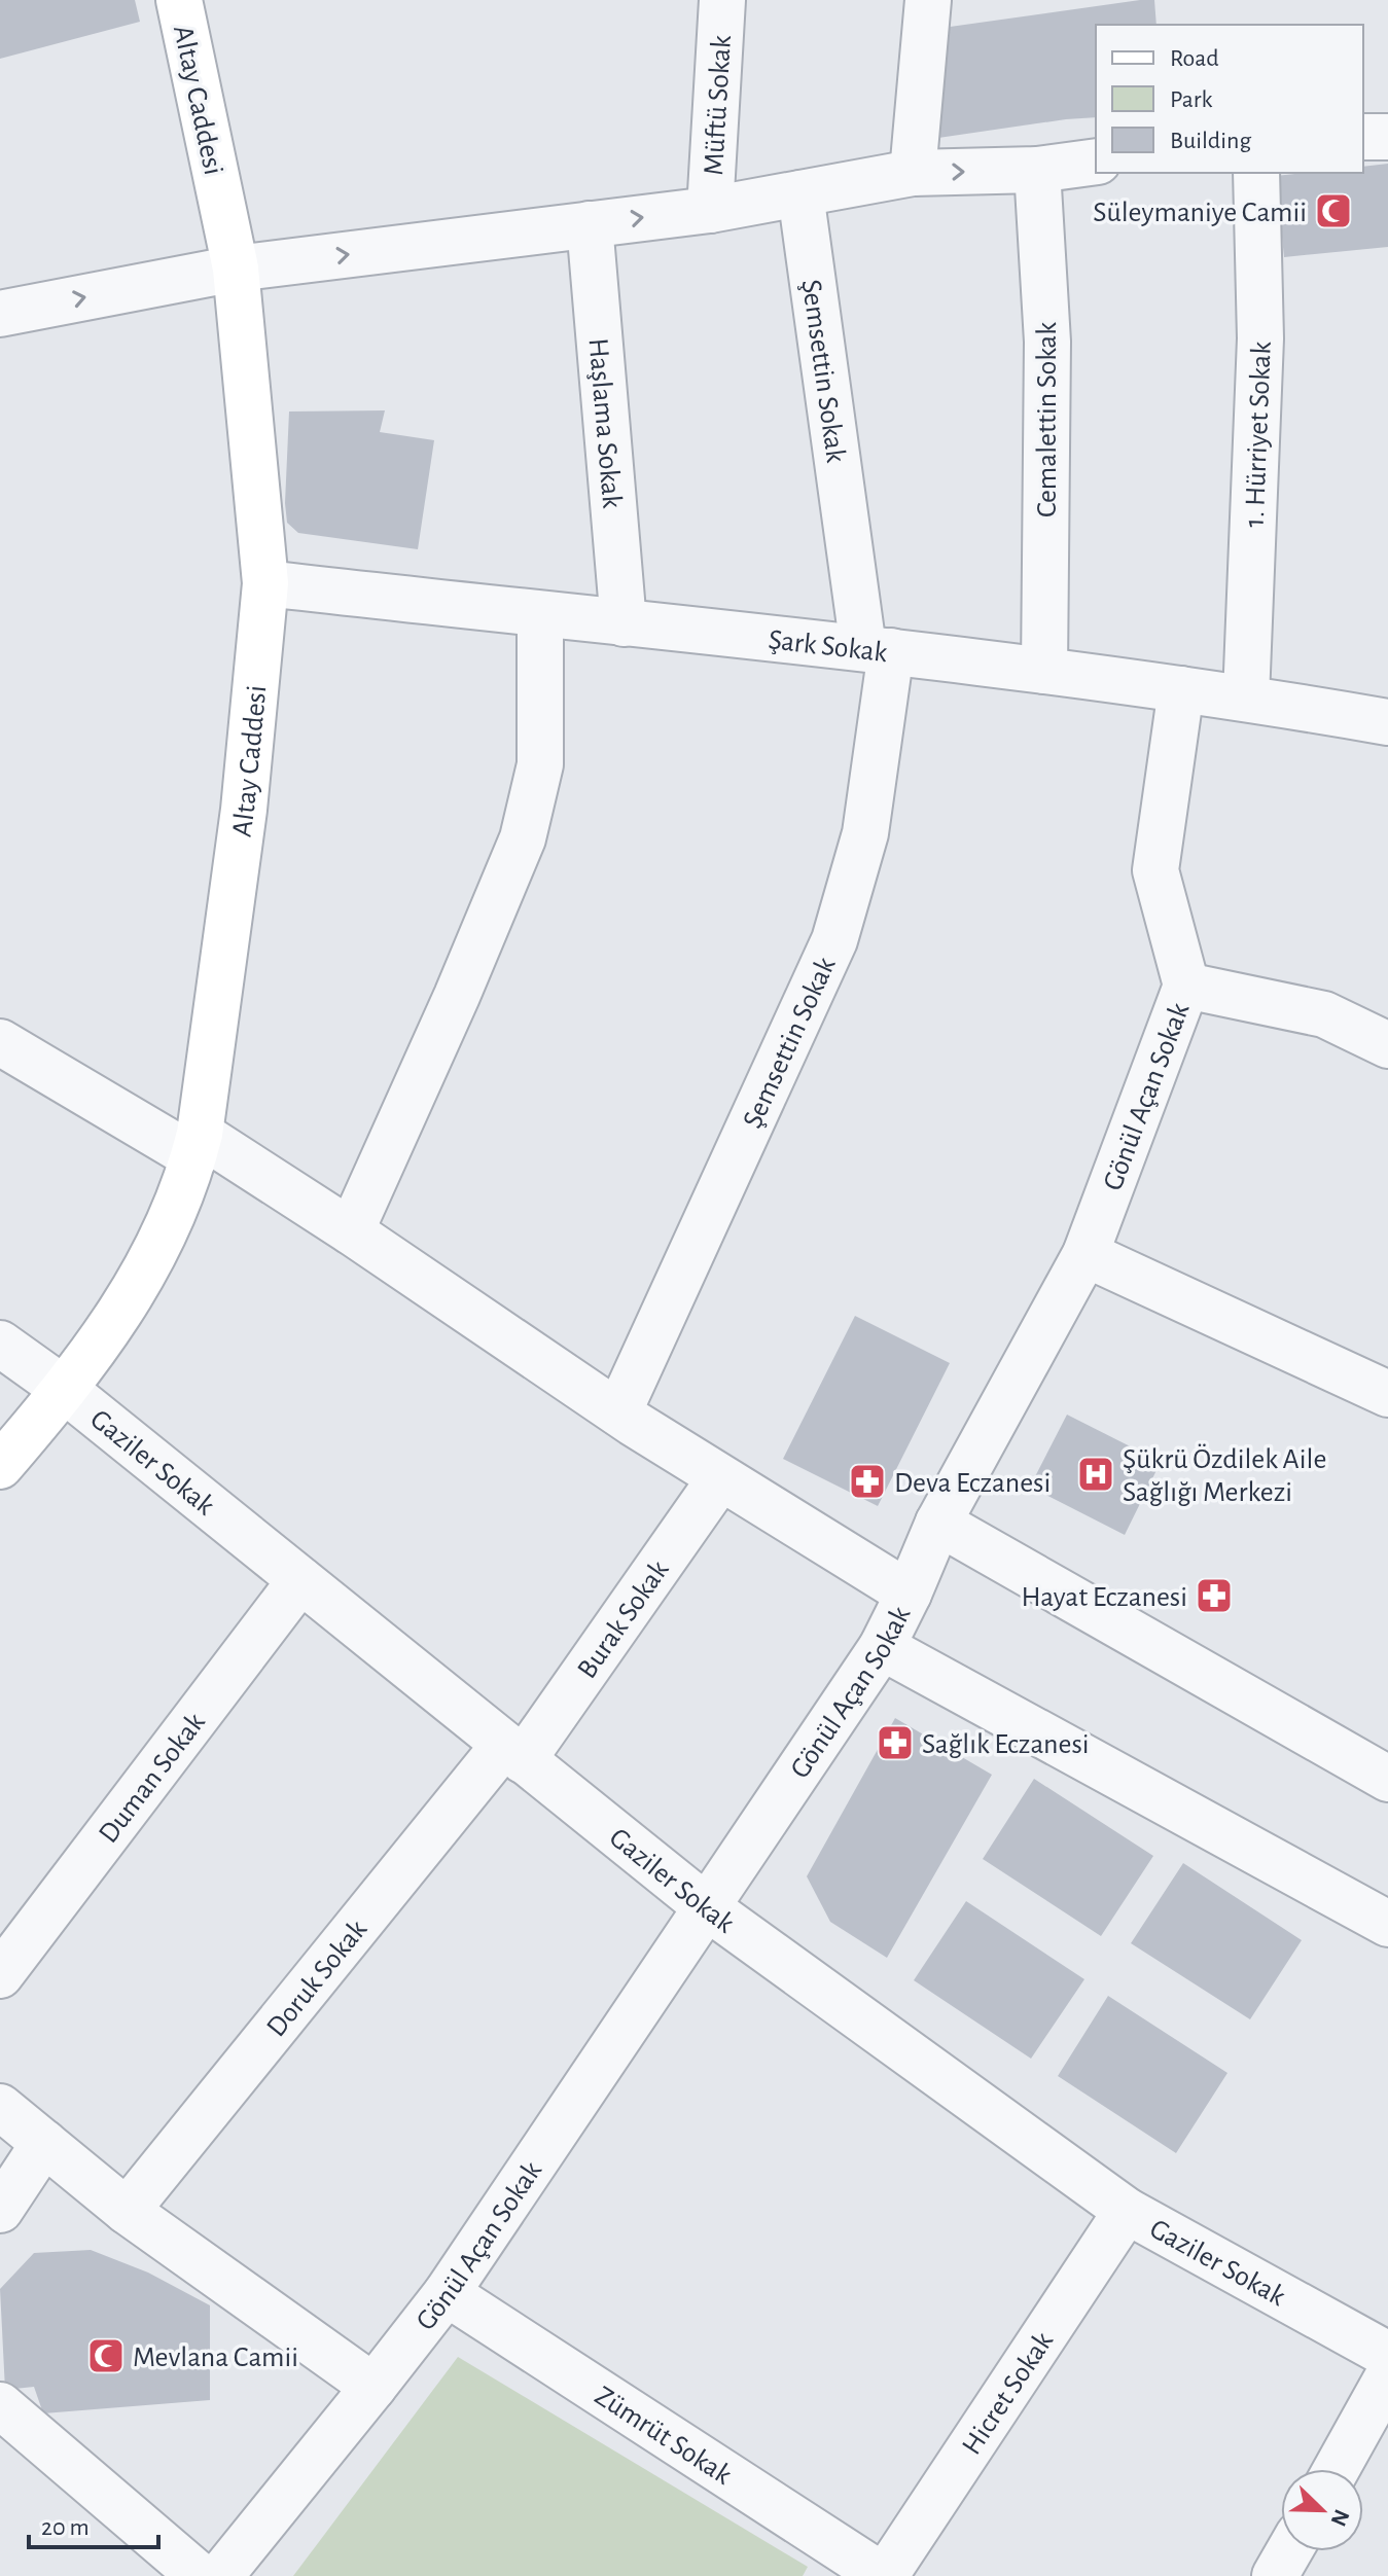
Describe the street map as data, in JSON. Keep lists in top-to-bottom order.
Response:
{
  "streets": {
    "main road": ["Altay Caddesi"],
    "street": [
      "Müftü Sokak",
      "Şemsettin Sokak",
      "Cemalettin Sokak",
      "Haşlama Sokak",
      "1. Hürriyet Sokak",
      "Şark Sokak",
      "Gönül Açan Sokak",
      "Gaziler Sokak",
      "Burak Sokak",
      "Duman Sokak",
      "Doruk Sokak",
      "Hicret Sokak",
      "Zümrüt Sokak"
    ]
  },
  "crossings": [
    ["Altay Caddesi", "Şark Sokak"],
    ["Altay Caddesi", "Gaziler Sokak"],
    ["Şemsettin Sokak", "Şark Sokak"],
    ["Cemalettin Sokak", "Şark Sokak"],
    ["Haşlama Sokak", "Şark Sokak"],
    ["1. Hürriyet Sokak", "Şark Sokak"],
    ["Şark Sokak", "Gönül Açan Sokak"],
    ["Gönül Açan Sokak", "Gaziler Sokak"],
    ["Gönül Açan Sokak", "Zümrüt Sokak"],
    ["Gaziler Sokak", "Burak Sokak"],
    ["Gaziler Sokak", "Duman Sokak"],
    ["Gaziler Sokak", "Doruk Sokak"],
    ["Gaziler Sokak", "Hicret Sokak"],
    ["Burak Sokak", "Doruk Sokak"],
    ["Hicret Sokak", "Zümrüt Sokak"]
  ],
  "places": {
    "mosque": ["Süleymaniye Camii", "Mevlana Camii"],
    "hospital": ["Şükrü Özdilek Aile Sağlığı Merkezi"],
    "pharmacy": ["Deva Eczanesi", "Hayat Eczanesi", "Sağlık Eczanesi"]
  },
  "legend": ["Road", "Park", "Building"],
  "scale_bar": "20 m",
  "north": "bottom right"
}
